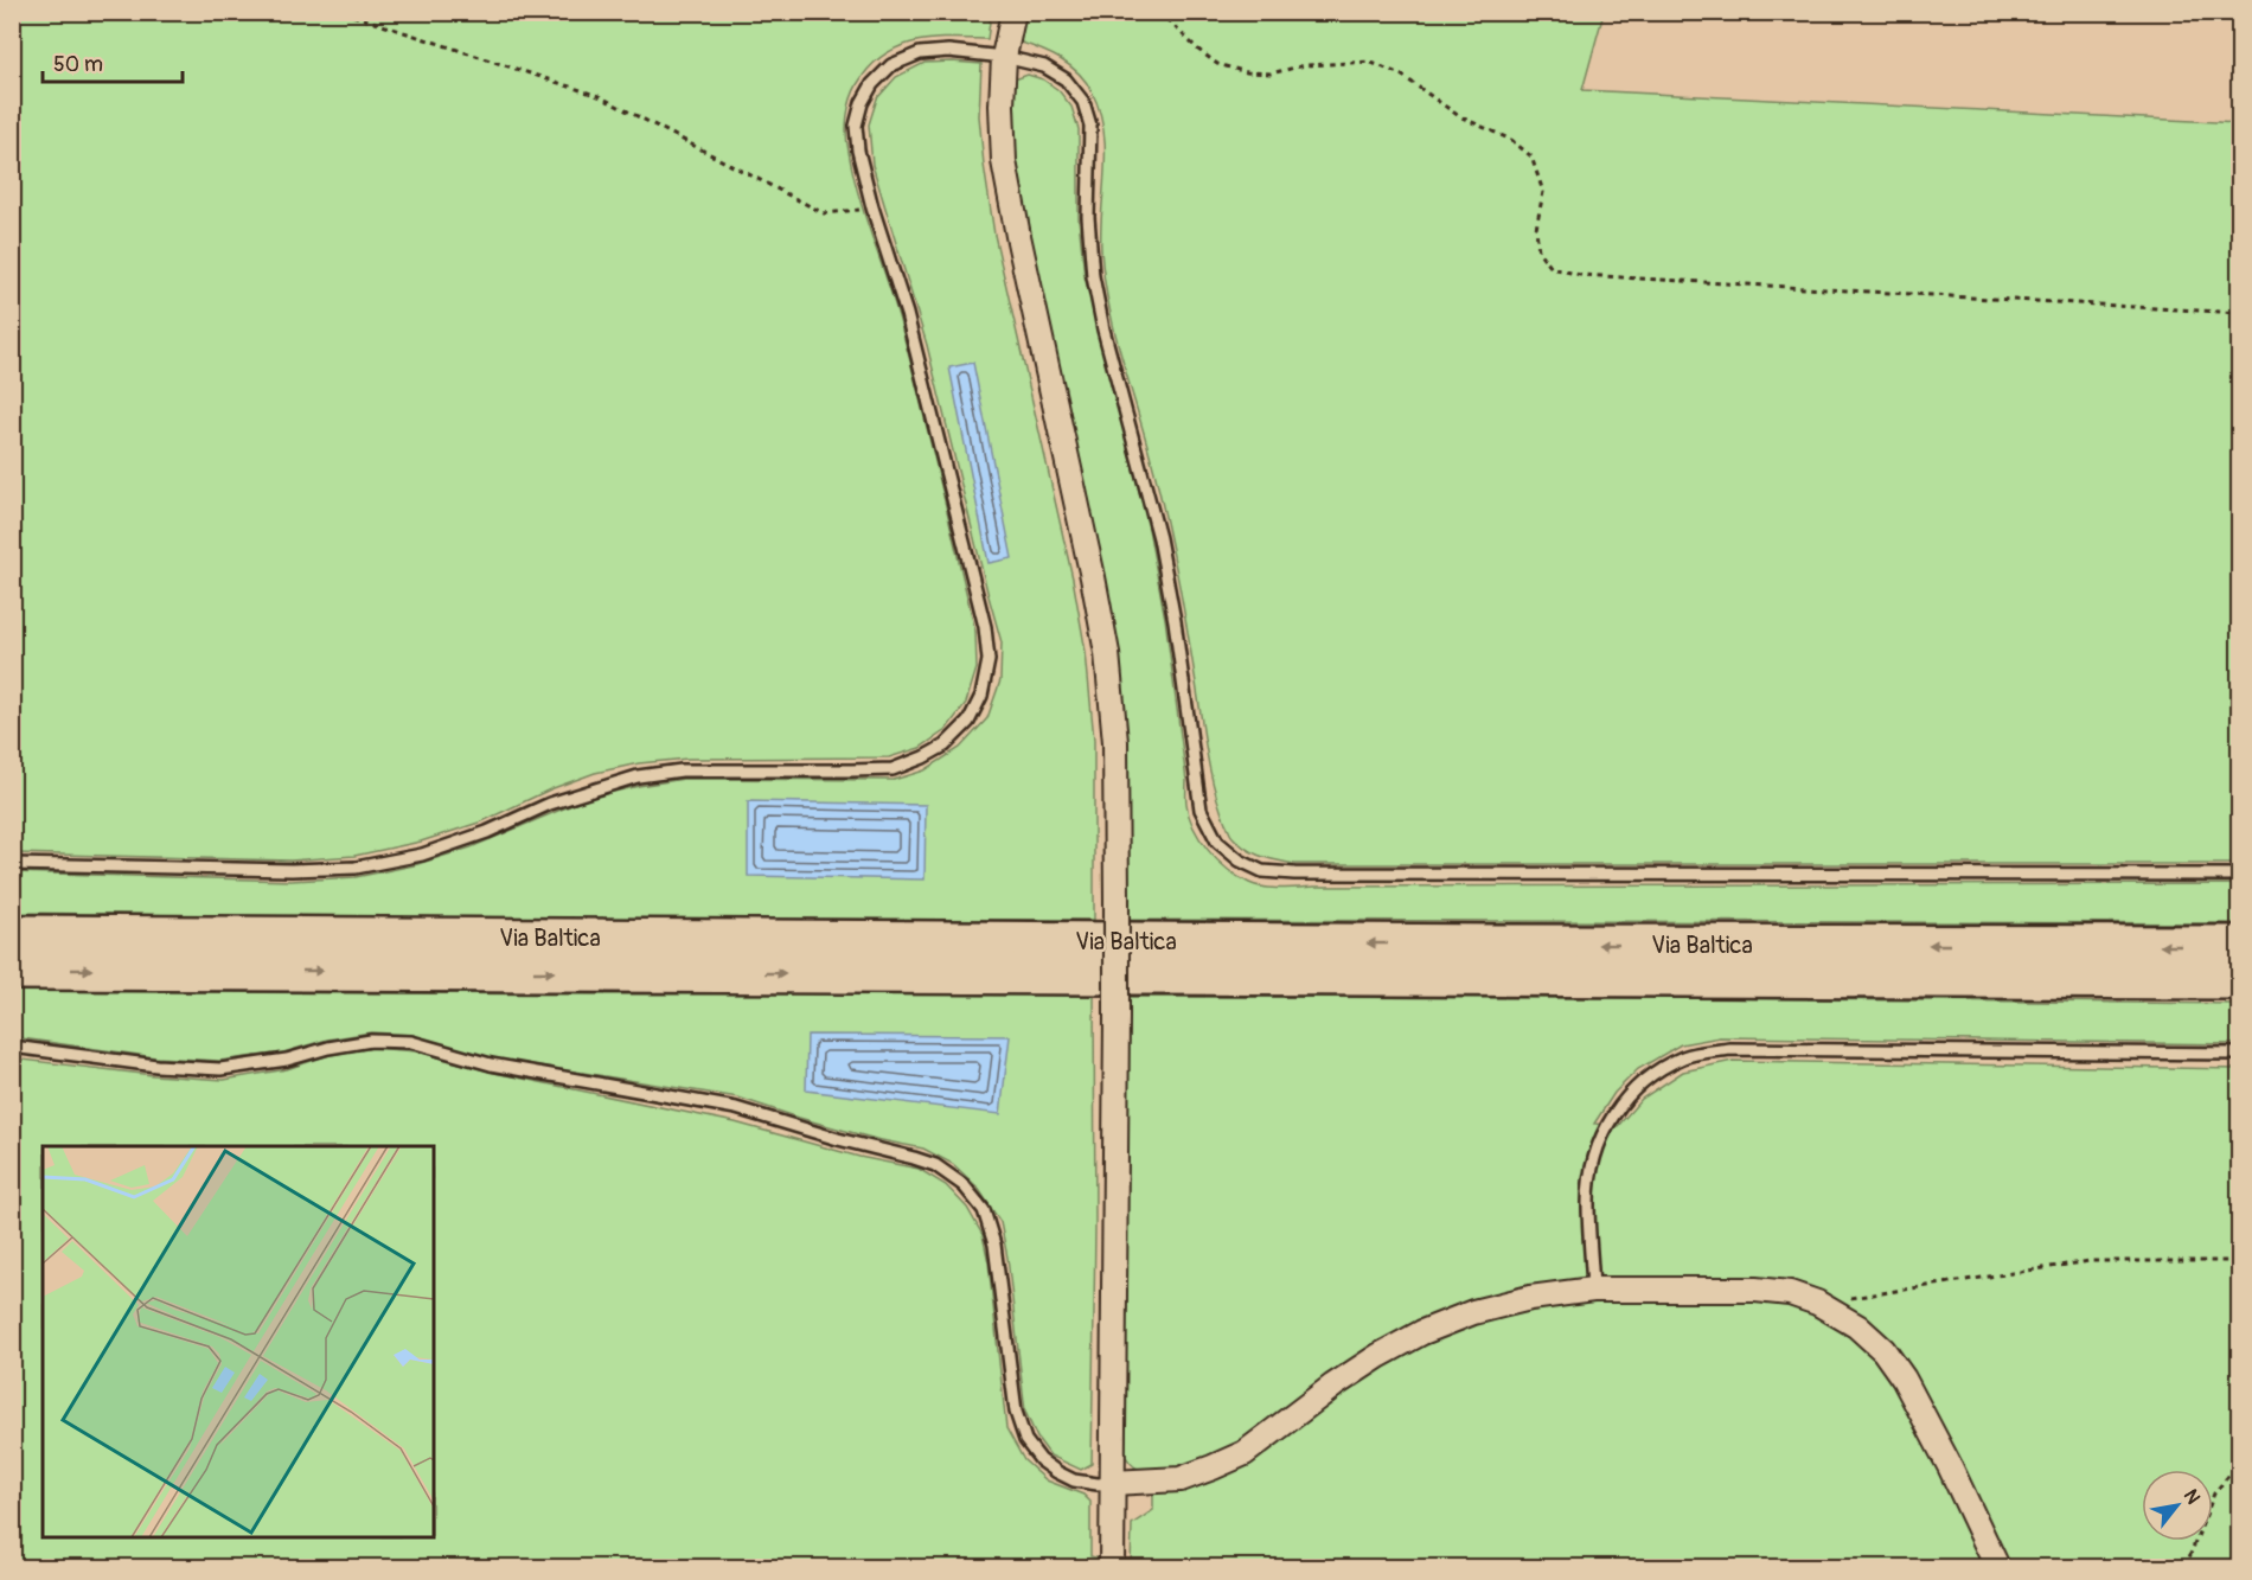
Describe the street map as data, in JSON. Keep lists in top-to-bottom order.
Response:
{
  "streets": {
    "highway": ["Via Baltica"]
  },
  "scale_bar": "50 m",
  "north": "top right"
}
